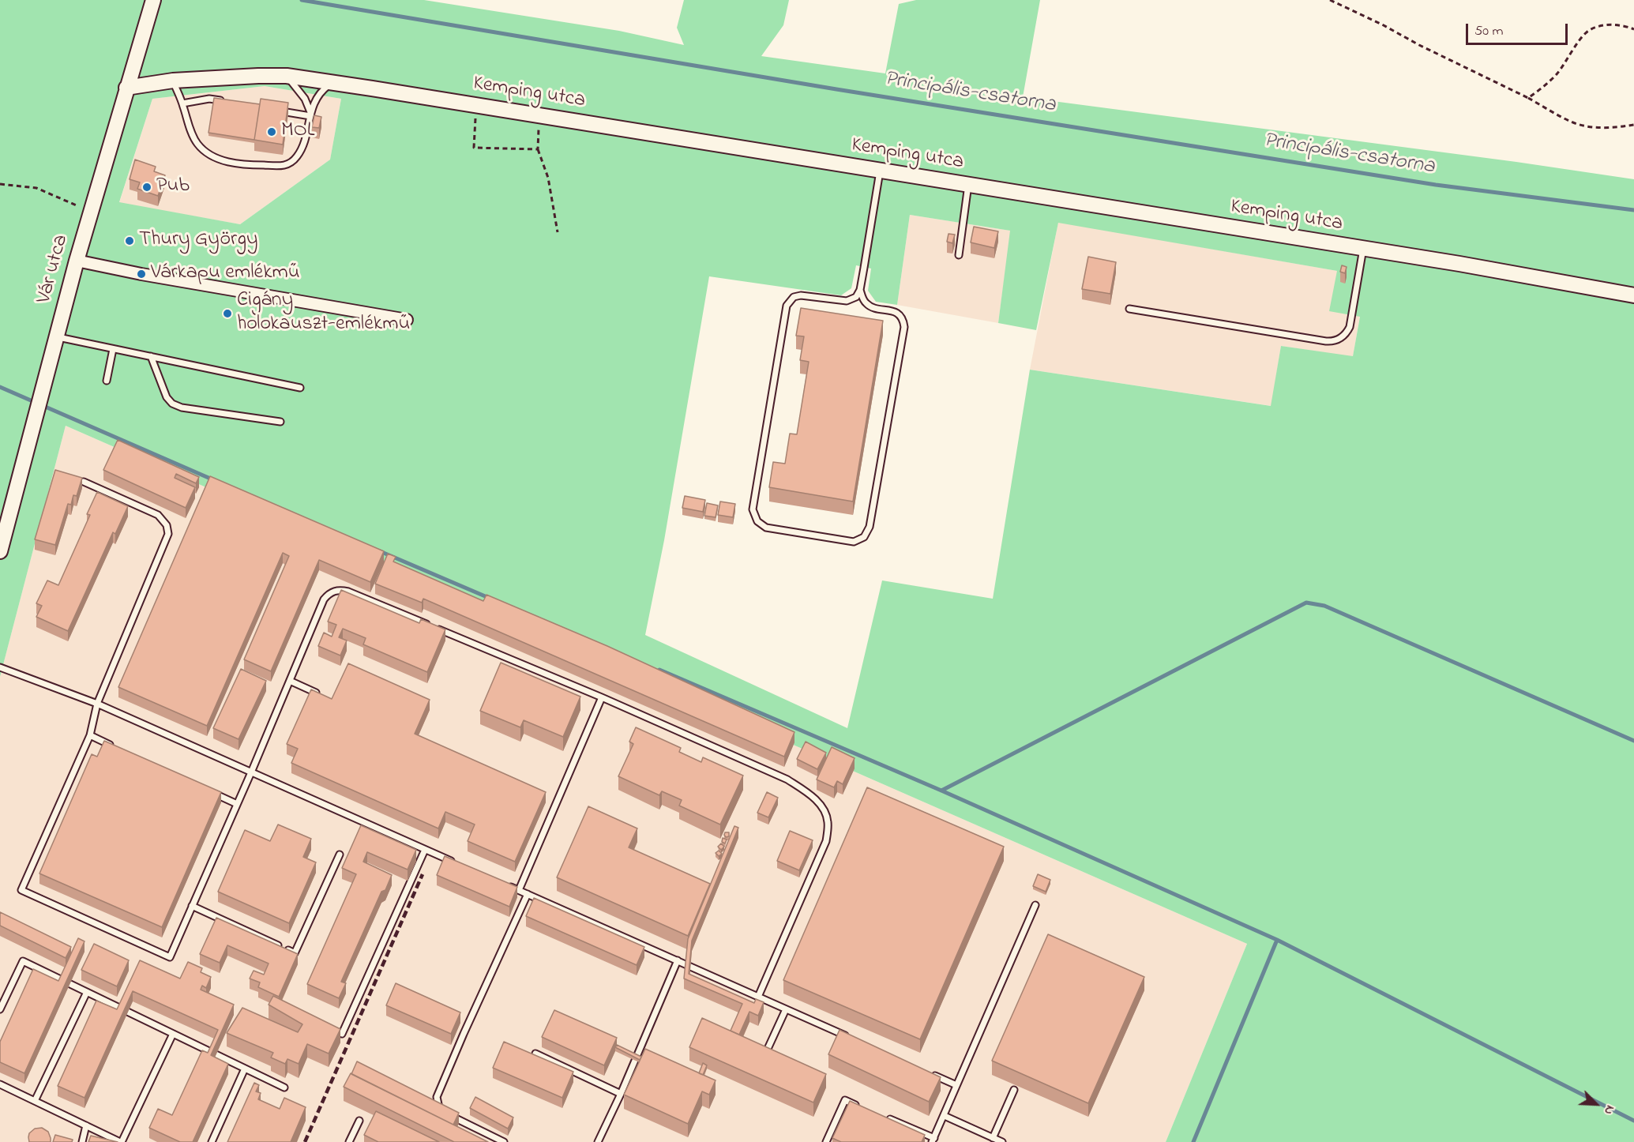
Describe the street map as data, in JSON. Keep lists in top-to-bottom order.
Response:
{
  "streets": {
    "main road": ["Kemping utca", "Vár utca"]
  },
  "crossings": [
    ["Kemping utca", "Vár utca"]
  ],
  "water": ["Principális-csatorna"],
  "places": [
    "MOL",
    "Pub",
    "Thury György",
    "Várkapu emlékmű",
    "Cigány holokauszt-emlékmű"
  ],
  "scale_bar": "50 m",
  "north": "bottom right"
}
